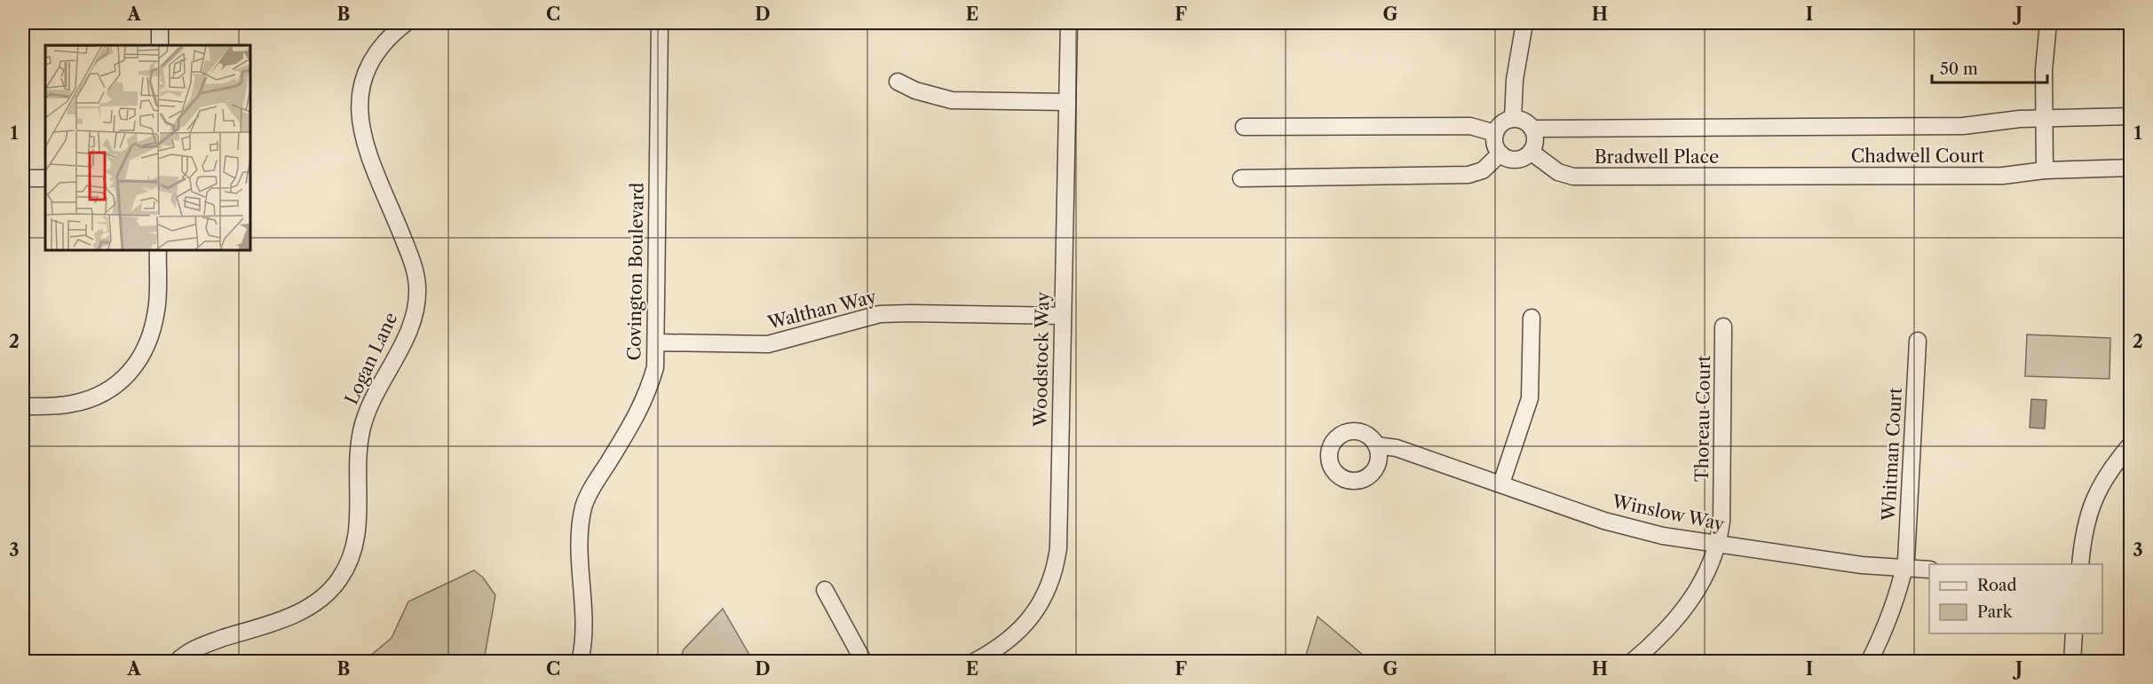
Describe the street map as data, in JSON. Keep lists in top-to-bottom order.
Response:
{
  "streets": {
    "street": [
      "Chadwell Court",
      "Bradwell Place",
      "Covington Boulevard",
      "Walthan Way",
      "Logan Lane",
      "Woodstock Way",
      "Thoreau Court",
      "Whitman Court",
      "Winslow Way"
    ]
  },
  "crossings": [
    ["Chadwell Court", "Bradwell Place"],
    ["Covington Boulevard", "Walthan Way"],
    ["Walthan Way", "Woodstock Way"],
    ["Thoreau Court", "Winslow Way"],
    ["Whitman Court", "Winslow Way"]
  ],
  "legend": ["Road", "Park"],
  "scale_bar": "50 m",
  "grid": {
    "columns": [
      "A",
      "B",
      "C",
      "D",
      "E",
      "F",
      "G",
      "H",
      "I",
      "J"
    ],
    "rows": ["1", "2", "3"]
  }
}
